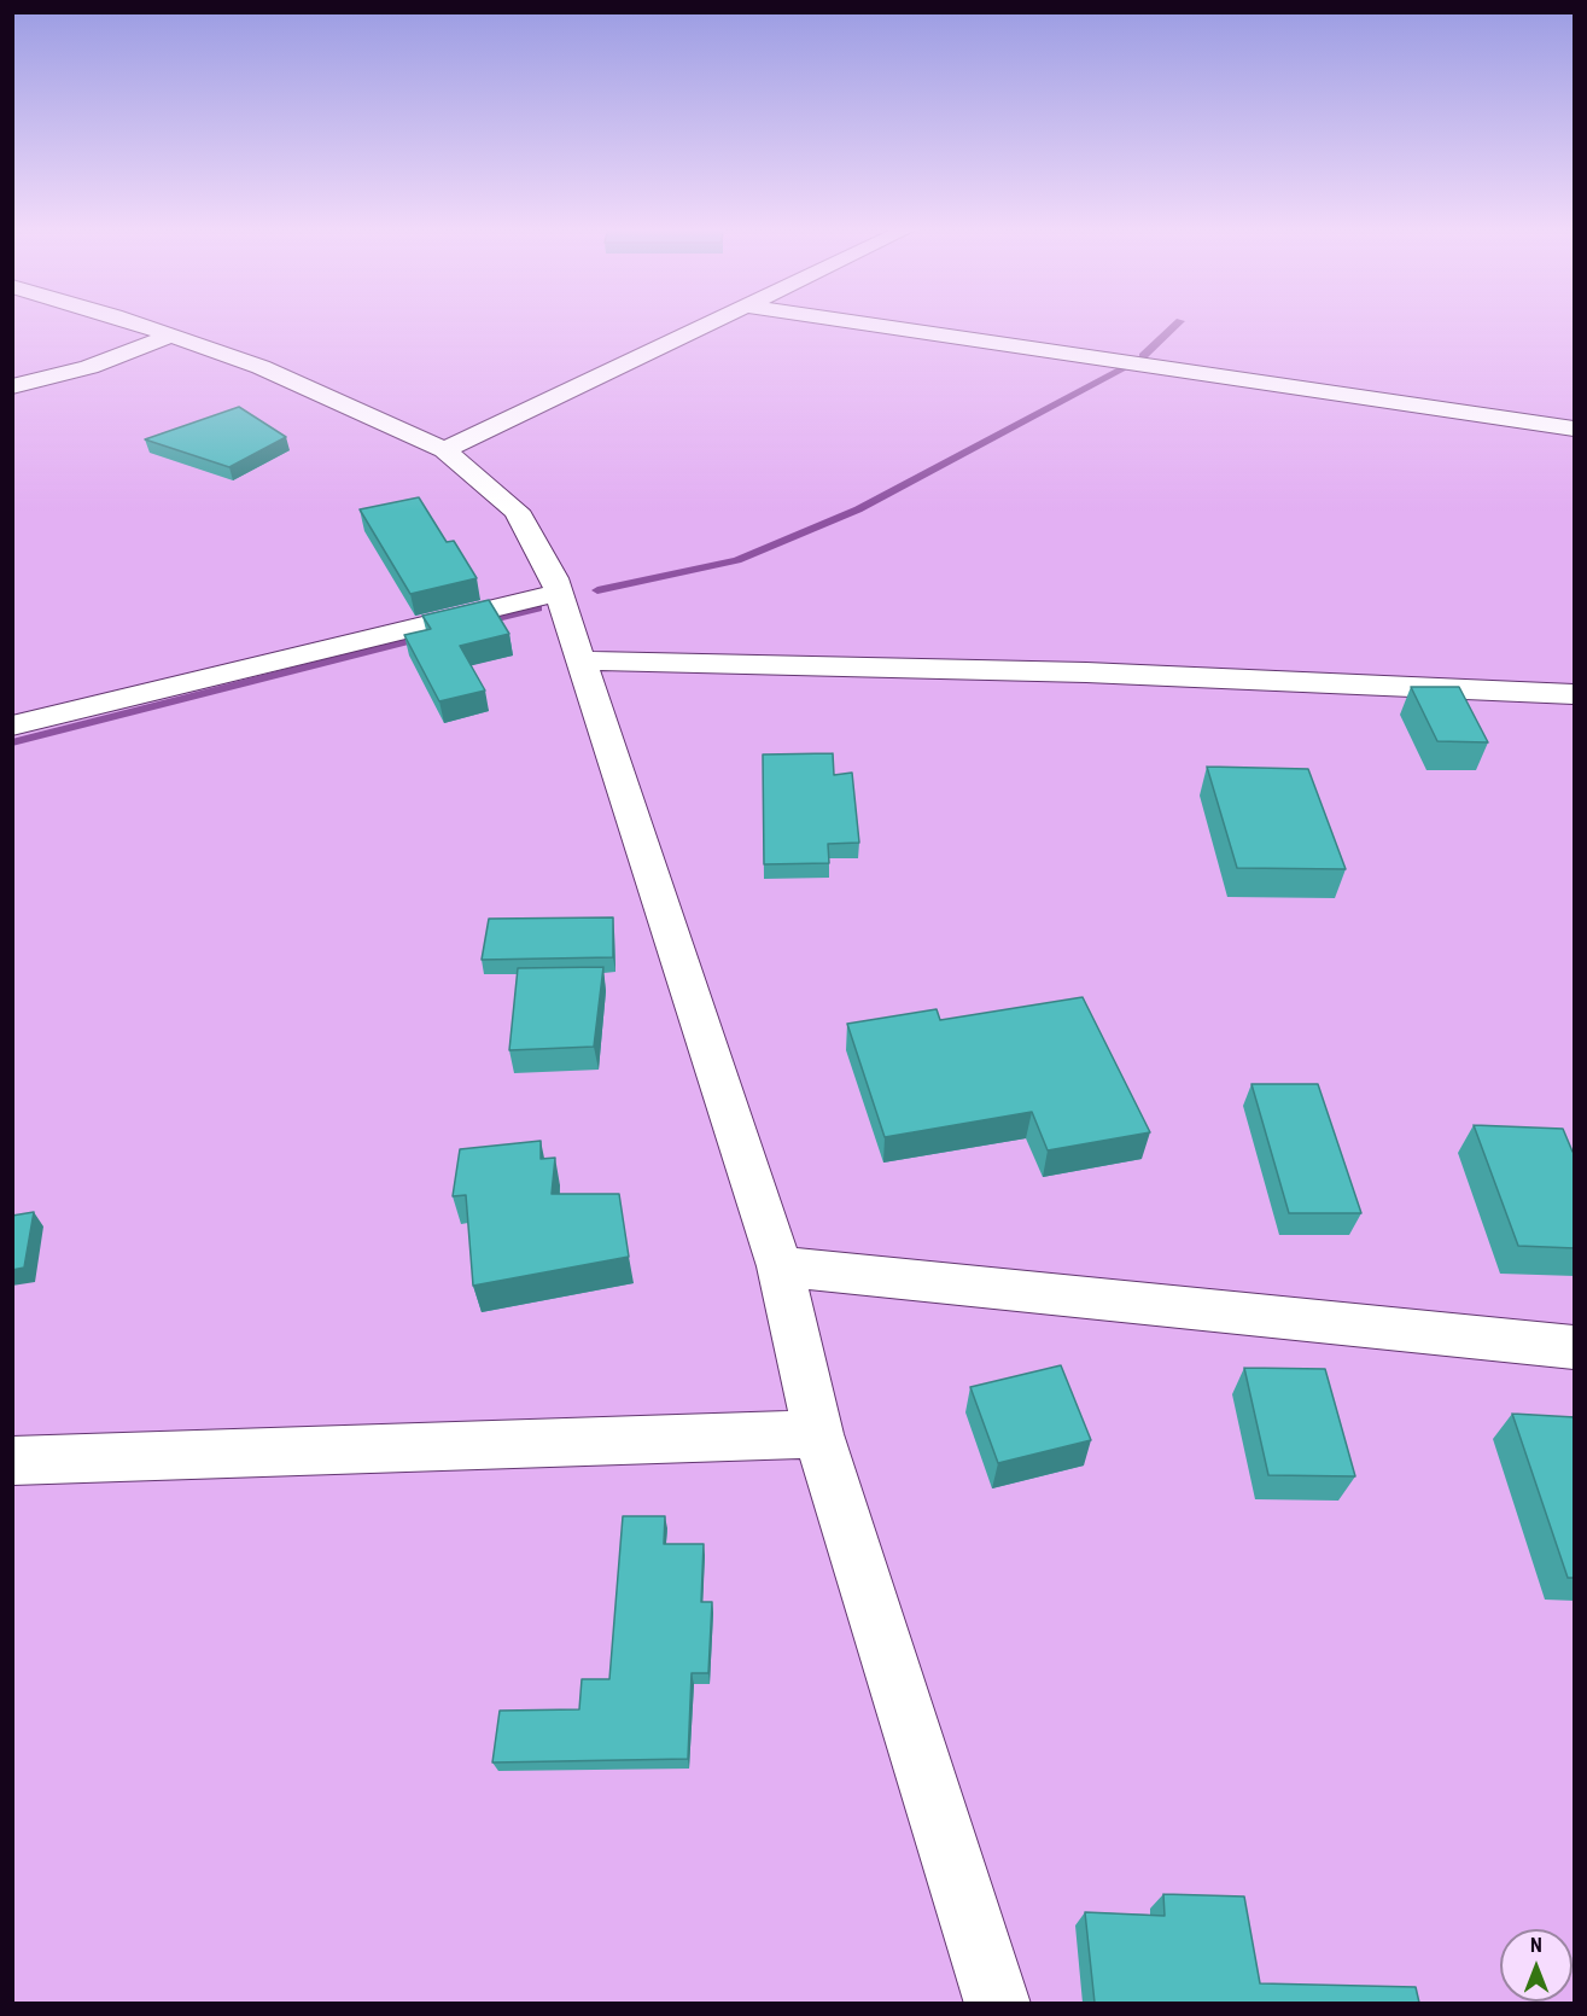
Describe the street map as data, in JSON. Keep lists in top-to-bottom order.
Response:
{
  "north": "top"
}
